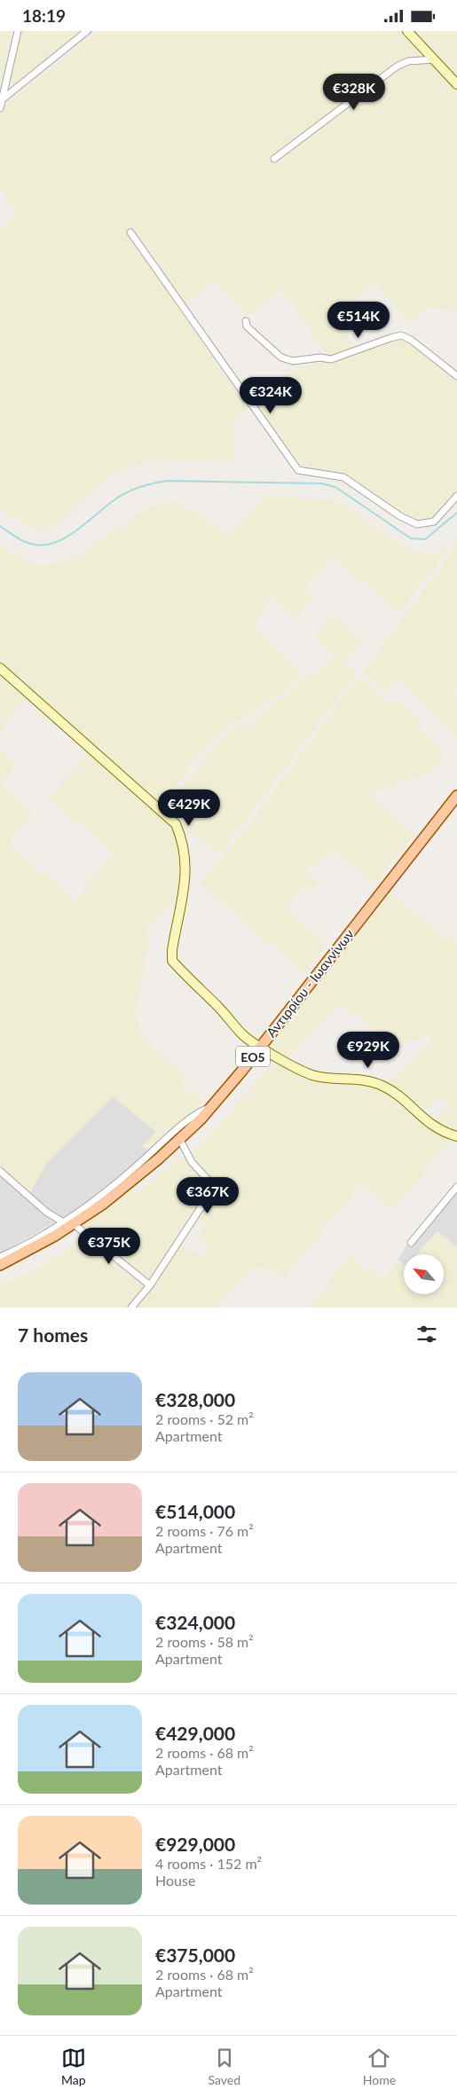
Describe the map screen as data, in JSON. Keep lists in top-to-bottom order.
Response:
{
  "streets": {
    "main road": ["Αντιρρίου - Ιωαννίνων", "ΕΟ5"]
  },
  "north": "top left",
  "page": {
    "status": "18:19",
    "price": [
      "€328K",
      "€514K",
      "€324K",
      "€429K",
      "€929K",
      "€367K",
      "€375K"
    ],
    "heading": "7 homes",
    "list": [
      {
        "name": "€328,000",
        "note": "2 rooms · 52 m² · Apartment"
      },
      {
        "name": "€514,000",
        "note": "2 rooms · 76 m² · Apartment"
      },
      {
        "name": "€324,000",
        "note": "2 rooms · 58 m² · Apartment"
      },
      {
        "name": "€429,000",
        "note": "2 rooms · 68 m² · Apartment"
      },
      {
        "name": "€929,000",
        "note": "4 rooms · 152 m² · House"
      },
      {
        "name": "€375,000",
        "note": "2 rooms · 68 m² · Apartment"
      }
    ],
    "tabs": ["Map", "Saved", "Home"]
  }
}
